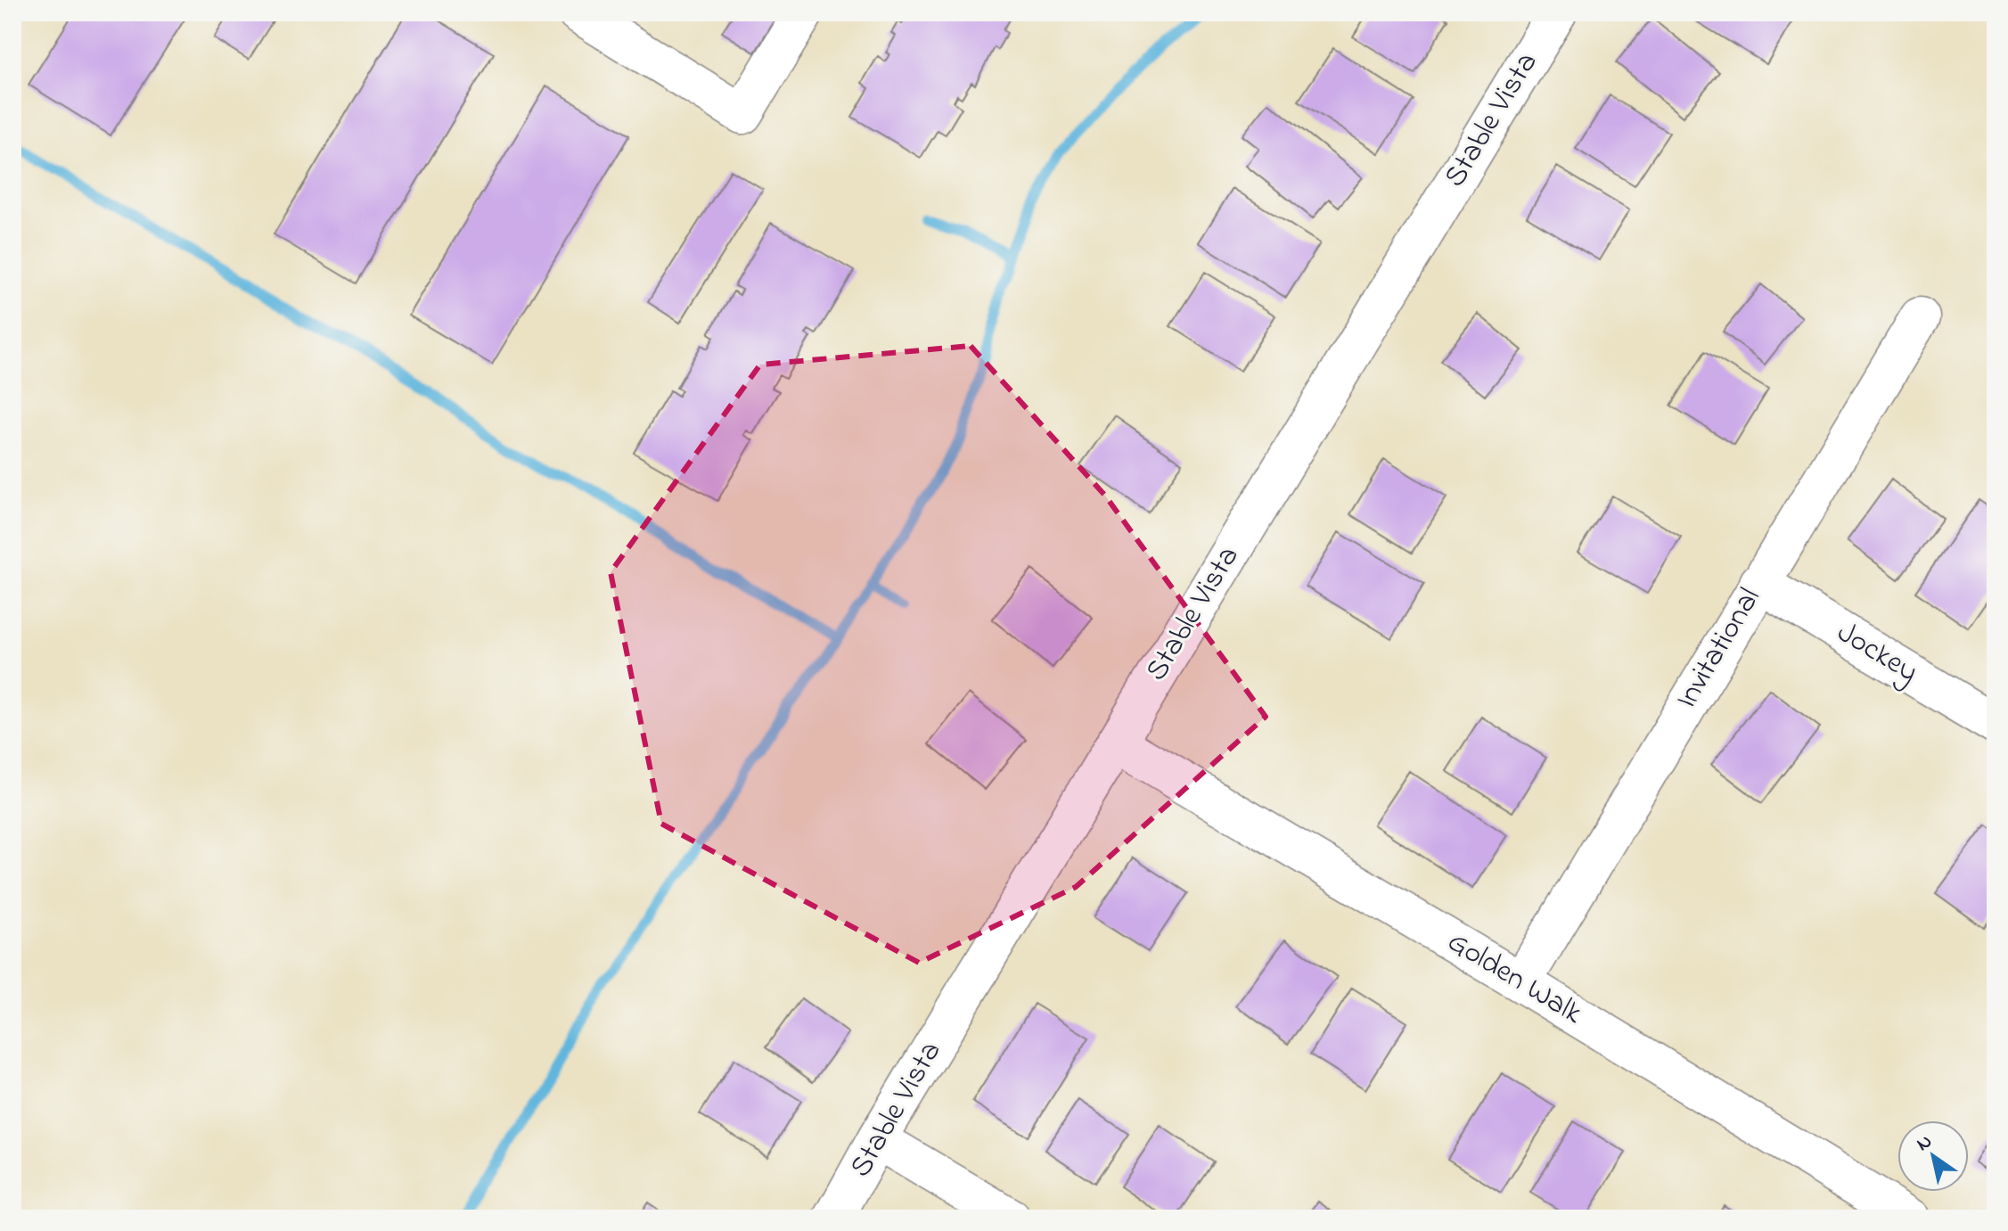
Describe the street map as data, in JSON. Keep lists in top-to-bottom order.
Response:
{
  "streets": {
    "street": [
      "Stable Vista",
      "Invitational",
      "Jockey",
      "Golden Walk"
    ]
  },
  "crossings": [
    ["Stable Vista", "Golden Walk"],
    ["Invitational", "Jockey"],
    ["Invitational", "Golden Walk"]
  ],
  "north": "top left"
}
